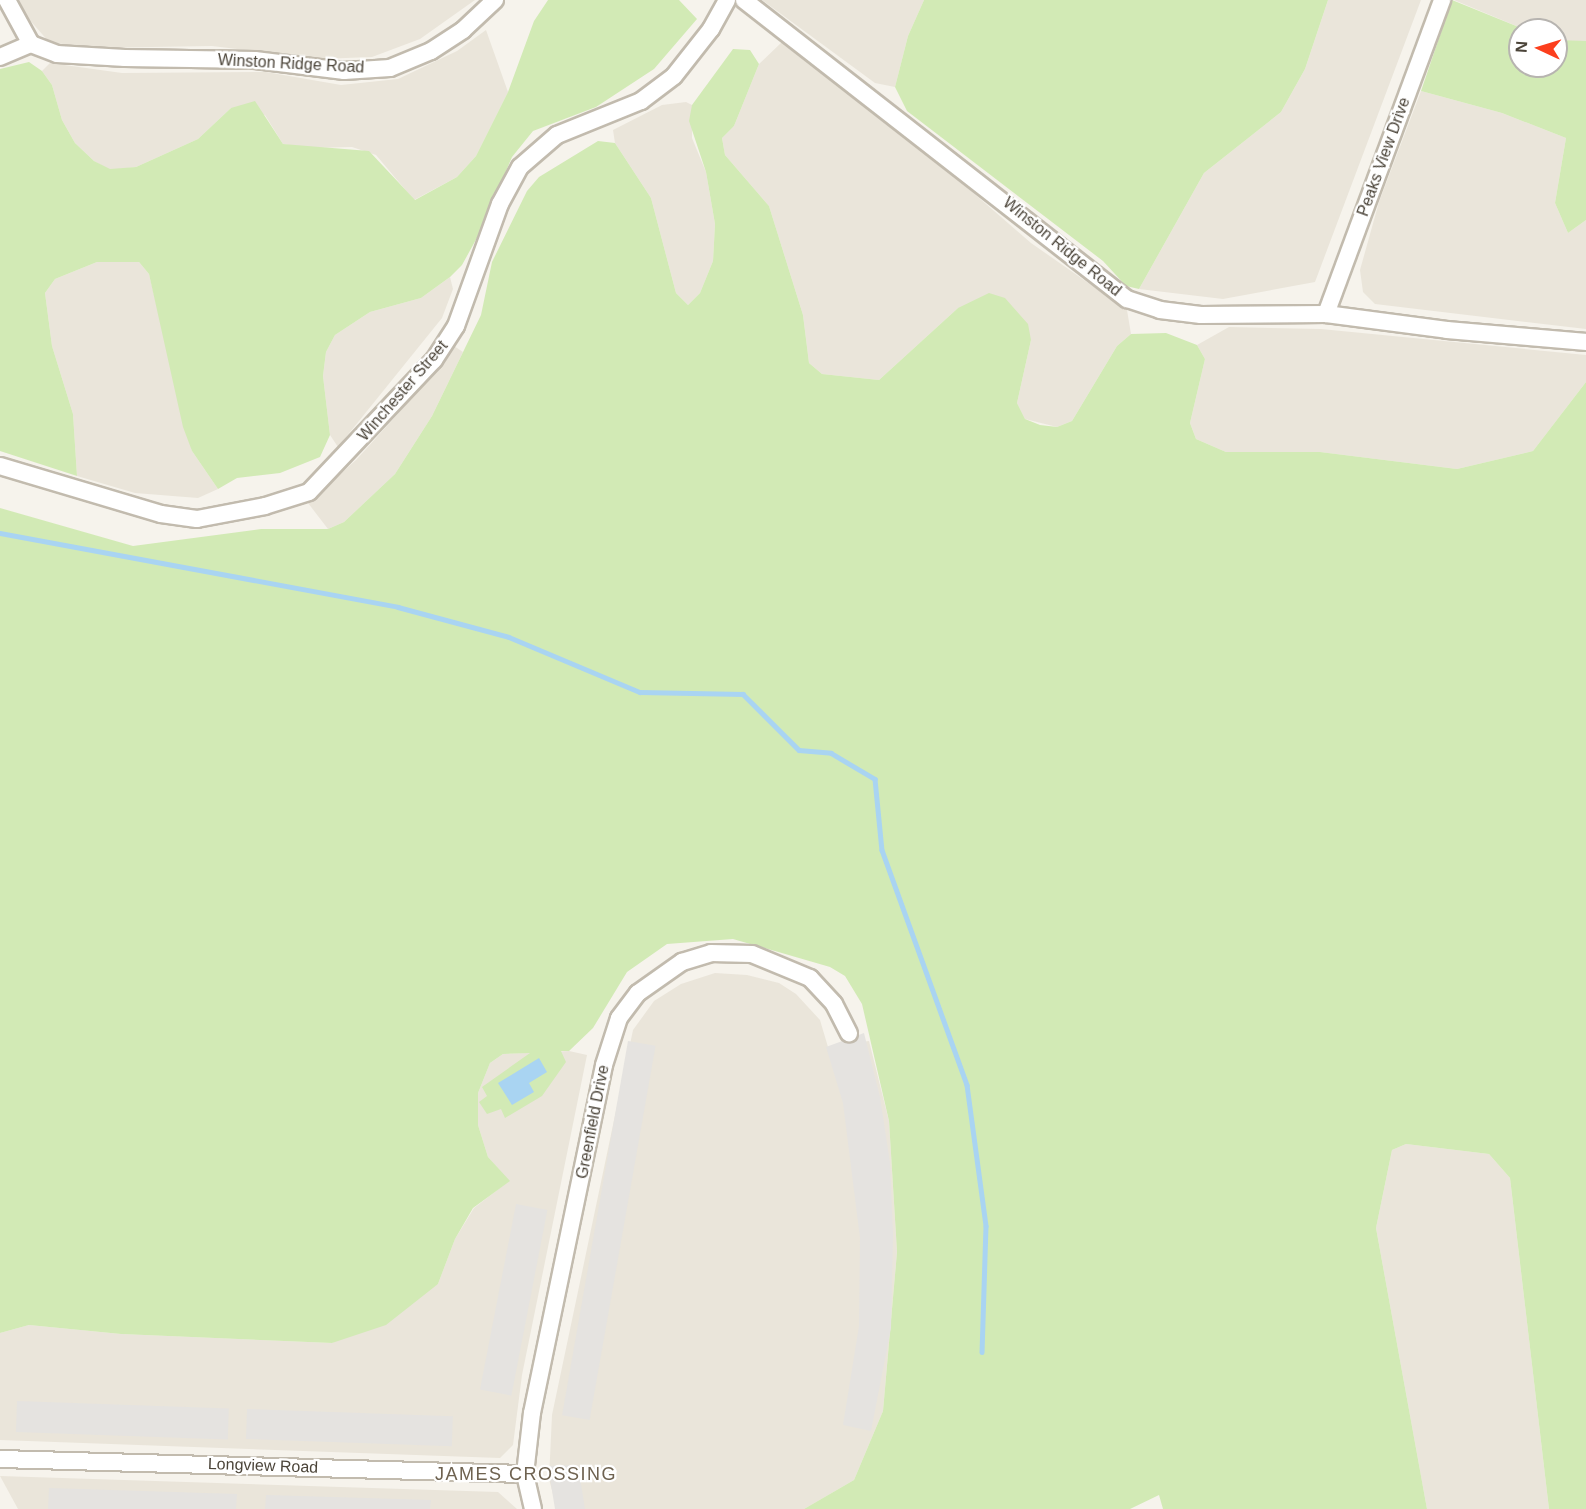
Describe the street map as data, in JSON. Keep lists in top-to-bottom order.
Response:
{
  "streets": {
    "street": [
      "Winston Ridge Road",
      "Peaks View Drive",
      "Winchester Street",
      "Greenfield Drive",
      "Longview Road"
    ]
  },
  "crossings": [
    ["Winston Ridge Road", "Peaks View Drive"],
    ["Greenfield Drive", "Longview Road"]
  ],
  "districts": ["JAMES CROSSING"],
  "north": "left"
}
